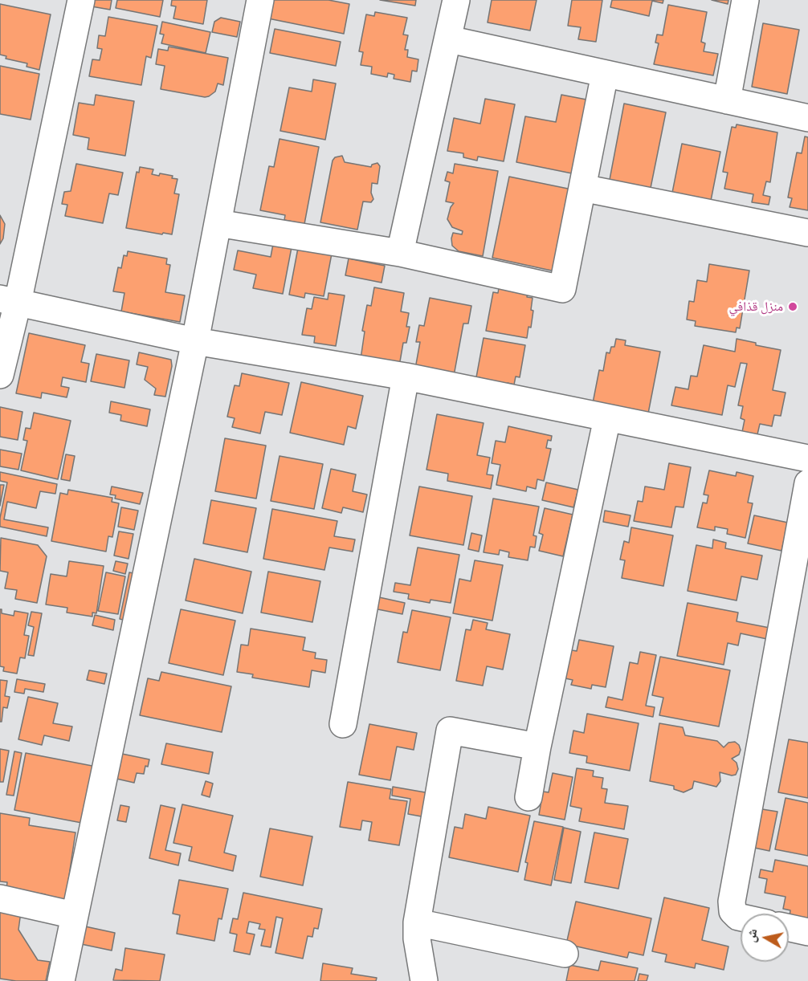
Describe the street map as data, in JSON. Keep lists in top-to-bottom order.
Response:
{
  "places": ["منزل قذافي"],
  "north": "left"
}
